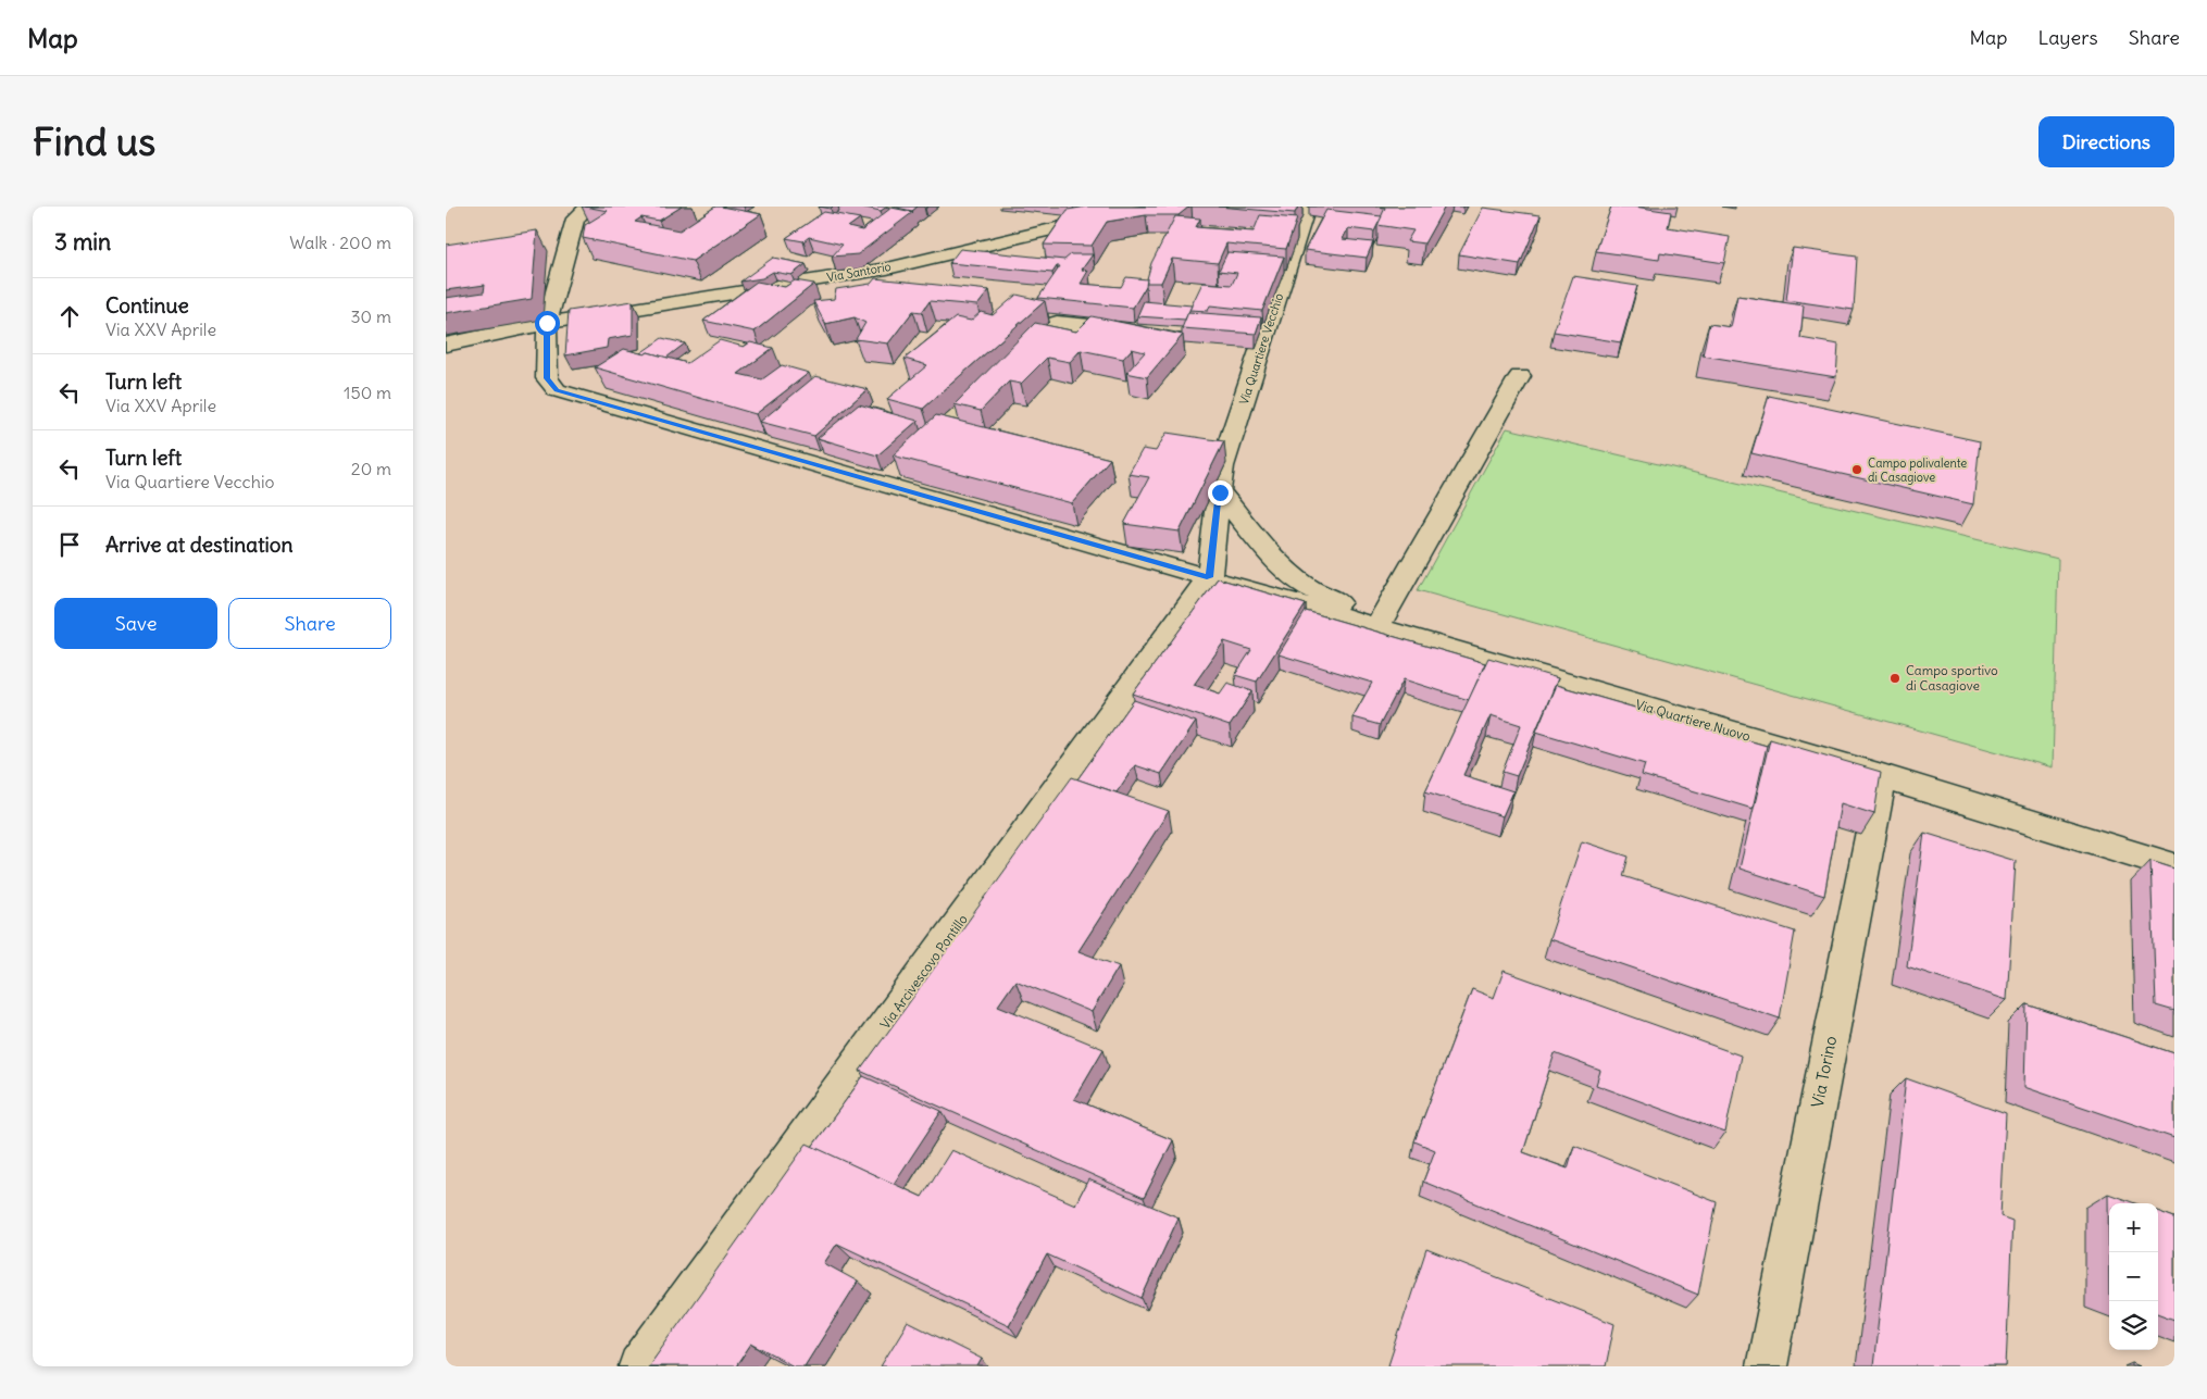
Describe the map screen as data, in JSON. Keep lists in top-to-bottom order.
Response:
{
  "streets": {
    "street": [
      "Via Santorio",
      "Via Quartiere Vecchio",
      "Via Quartiere Nuovo",
      "Via Arcivescovo Pontillo",
      "Via Torino"
    ]
  },
  "crossings": [
    ["Via Santorio", "Via Quartiere Nuovo"],
    ["Via Quartiere Vecchio", "Via Quartiere Nuovo"],
    ["Via Quartiere Vecchio", "Via Arcivescovo Pontillo"],
    ["Via Quartiere Nuovo", "Via Arcivescovo Pontillo"],
    ["Via Quartiere Nuovo", "Via Torino"]
  ],
  "places": ["Campo polivalente di Casagiove", "Campo sportivo di Casagiove"],
  "page": {
    "header": "Map",
    "nav": ["Map", "Layers", "Share"],
    "buttons": [
      "Directions",
      ["Save", "Share"]
    ],
    "title": "Find us",
    "heading": ["3 min", "Walk · 200 m"],
    "list": [
      ["Continue", "Via XXV Aprile", "30 m"],
      ["Turn left", "Via XXV Aprile", "150 m"],
      ["Turn left", "Via Quartiere Vecchio", "20 m"],
      "Arrive at destination"
    ],
    "map_buttons": ["+", "−"]
  }
}
